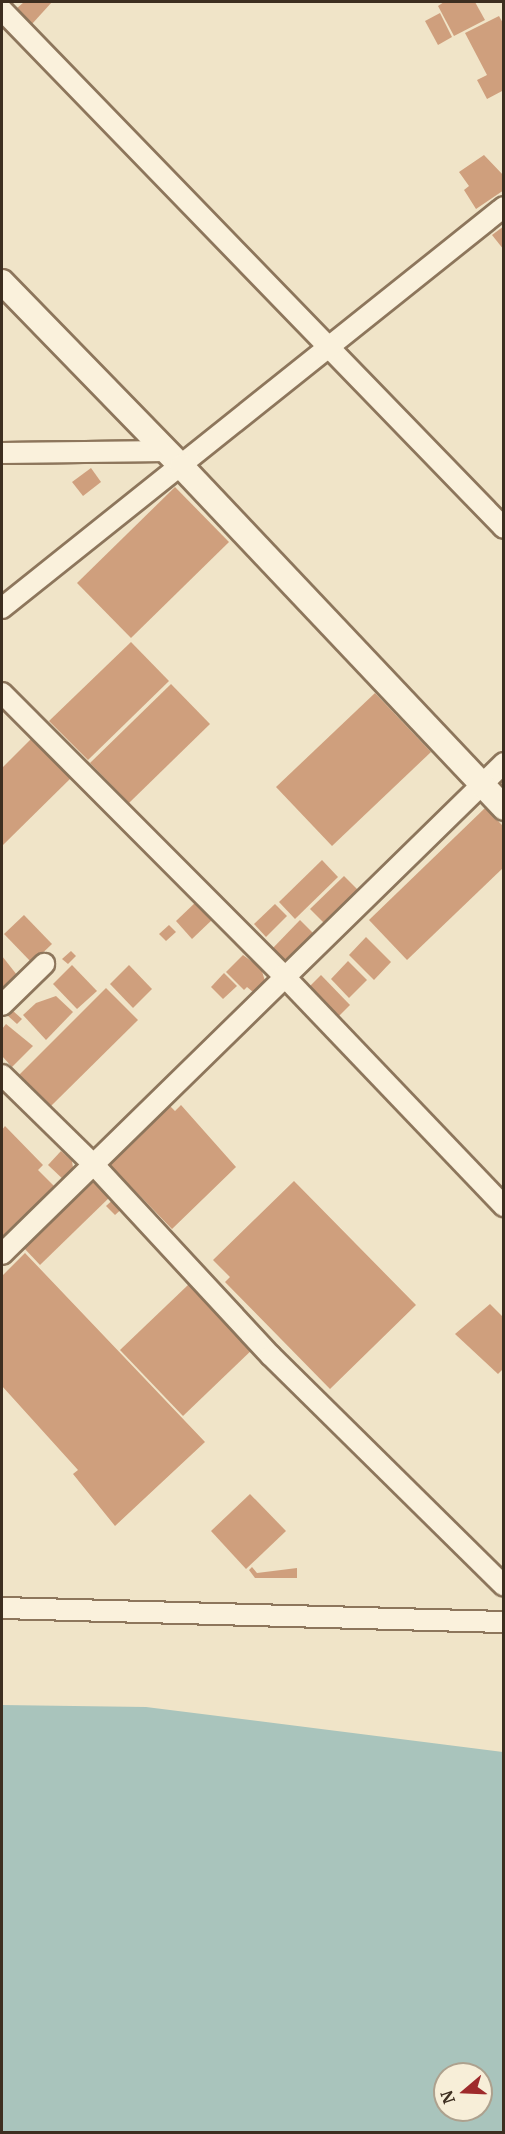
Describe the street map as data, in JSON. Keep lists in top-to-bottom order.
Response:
{
  "north": "left"
}
